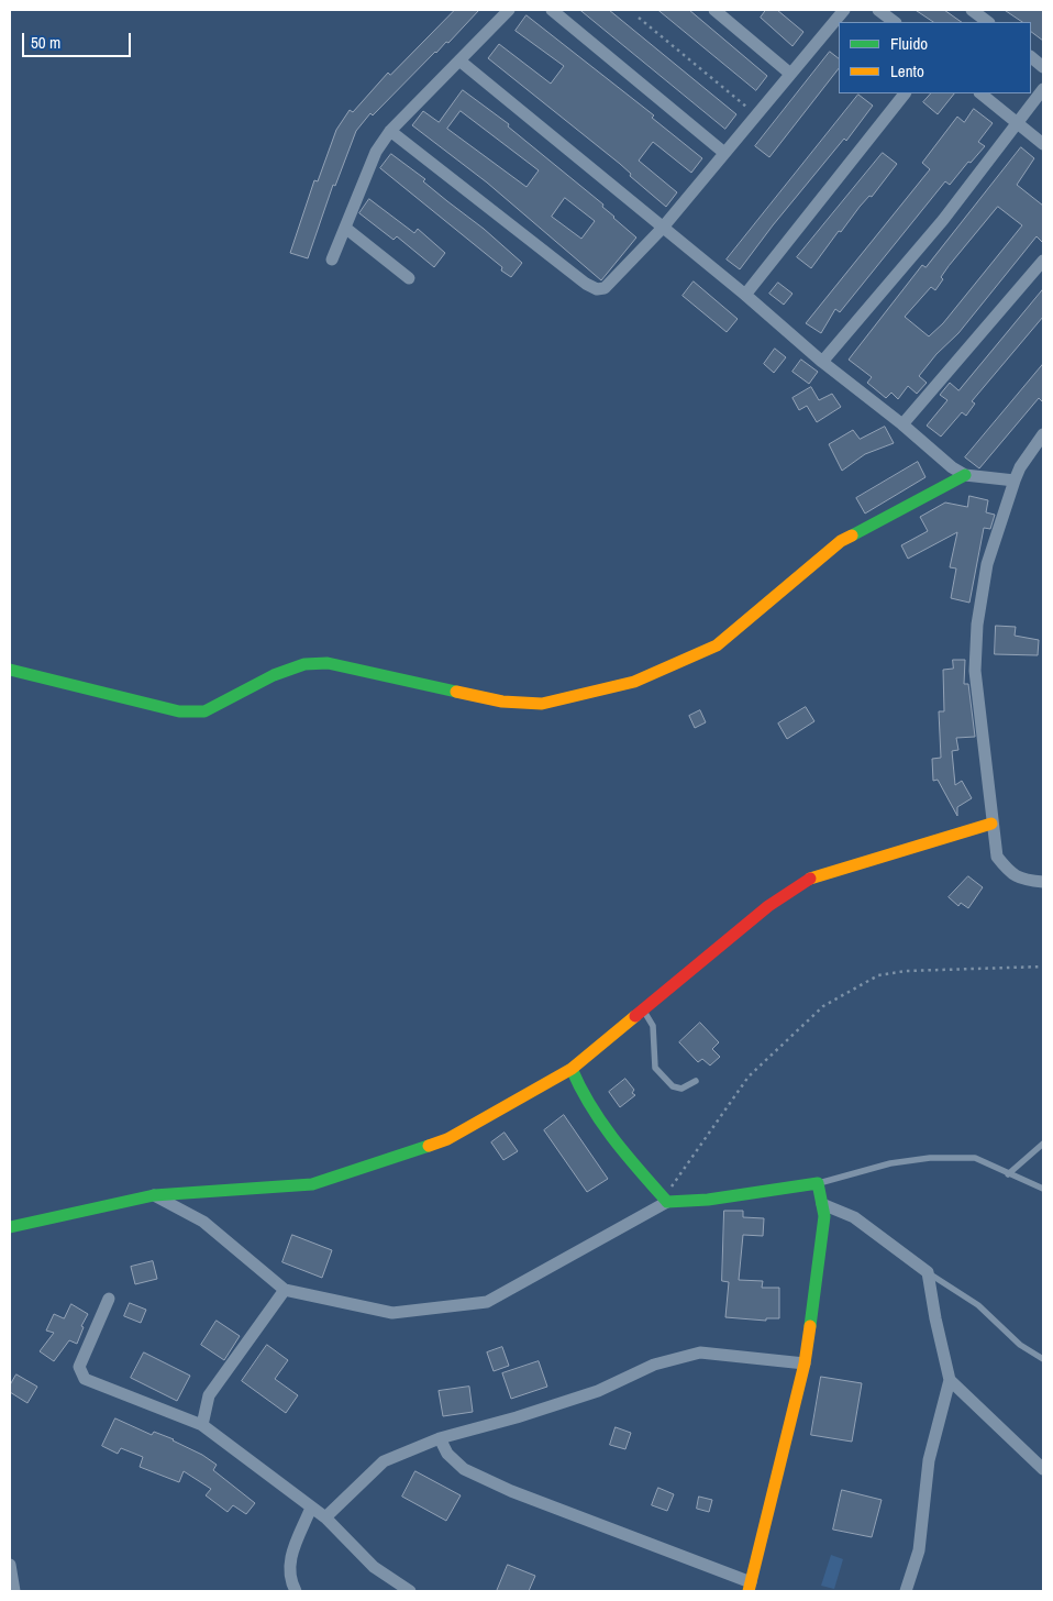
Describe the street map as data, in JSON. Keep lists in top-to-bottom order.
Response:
{
  "legend": ["Fluido", "Lento"],
  "scale_bar": "50 m"
}
